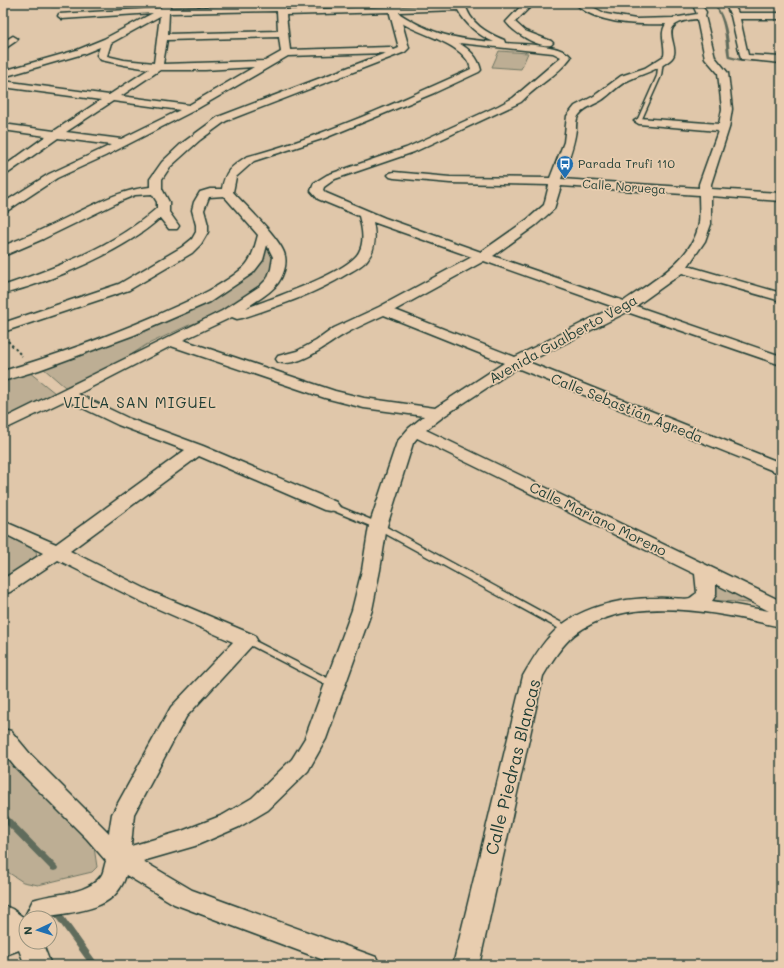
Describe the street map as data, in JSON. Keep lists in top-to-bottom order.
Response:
{
  "streets": {
    "street": [
      "Calle Noruega",
      "Avenida Gualberto Vega",
      "Calle Sebastián Ágreda",
      "Calle Mariano Moreno",
      "Calle Piedras Blancas"
    ]
  },
  "crossings": [
    ["Calle Noruega", "Avenida Gualberto Vega"],
    ["Avenida Gualberto Vega", "Calle Sebastián Ágreda"],
    ["Avenida Gualberto Vega", "Calle Mariano Moreno"]
  ],
  "districts": ["VILLA SAN MIGUEL"],
  "places": {
    "bus stop": ["Parada Trufi 110"]
  },
  "north": "left"
}
